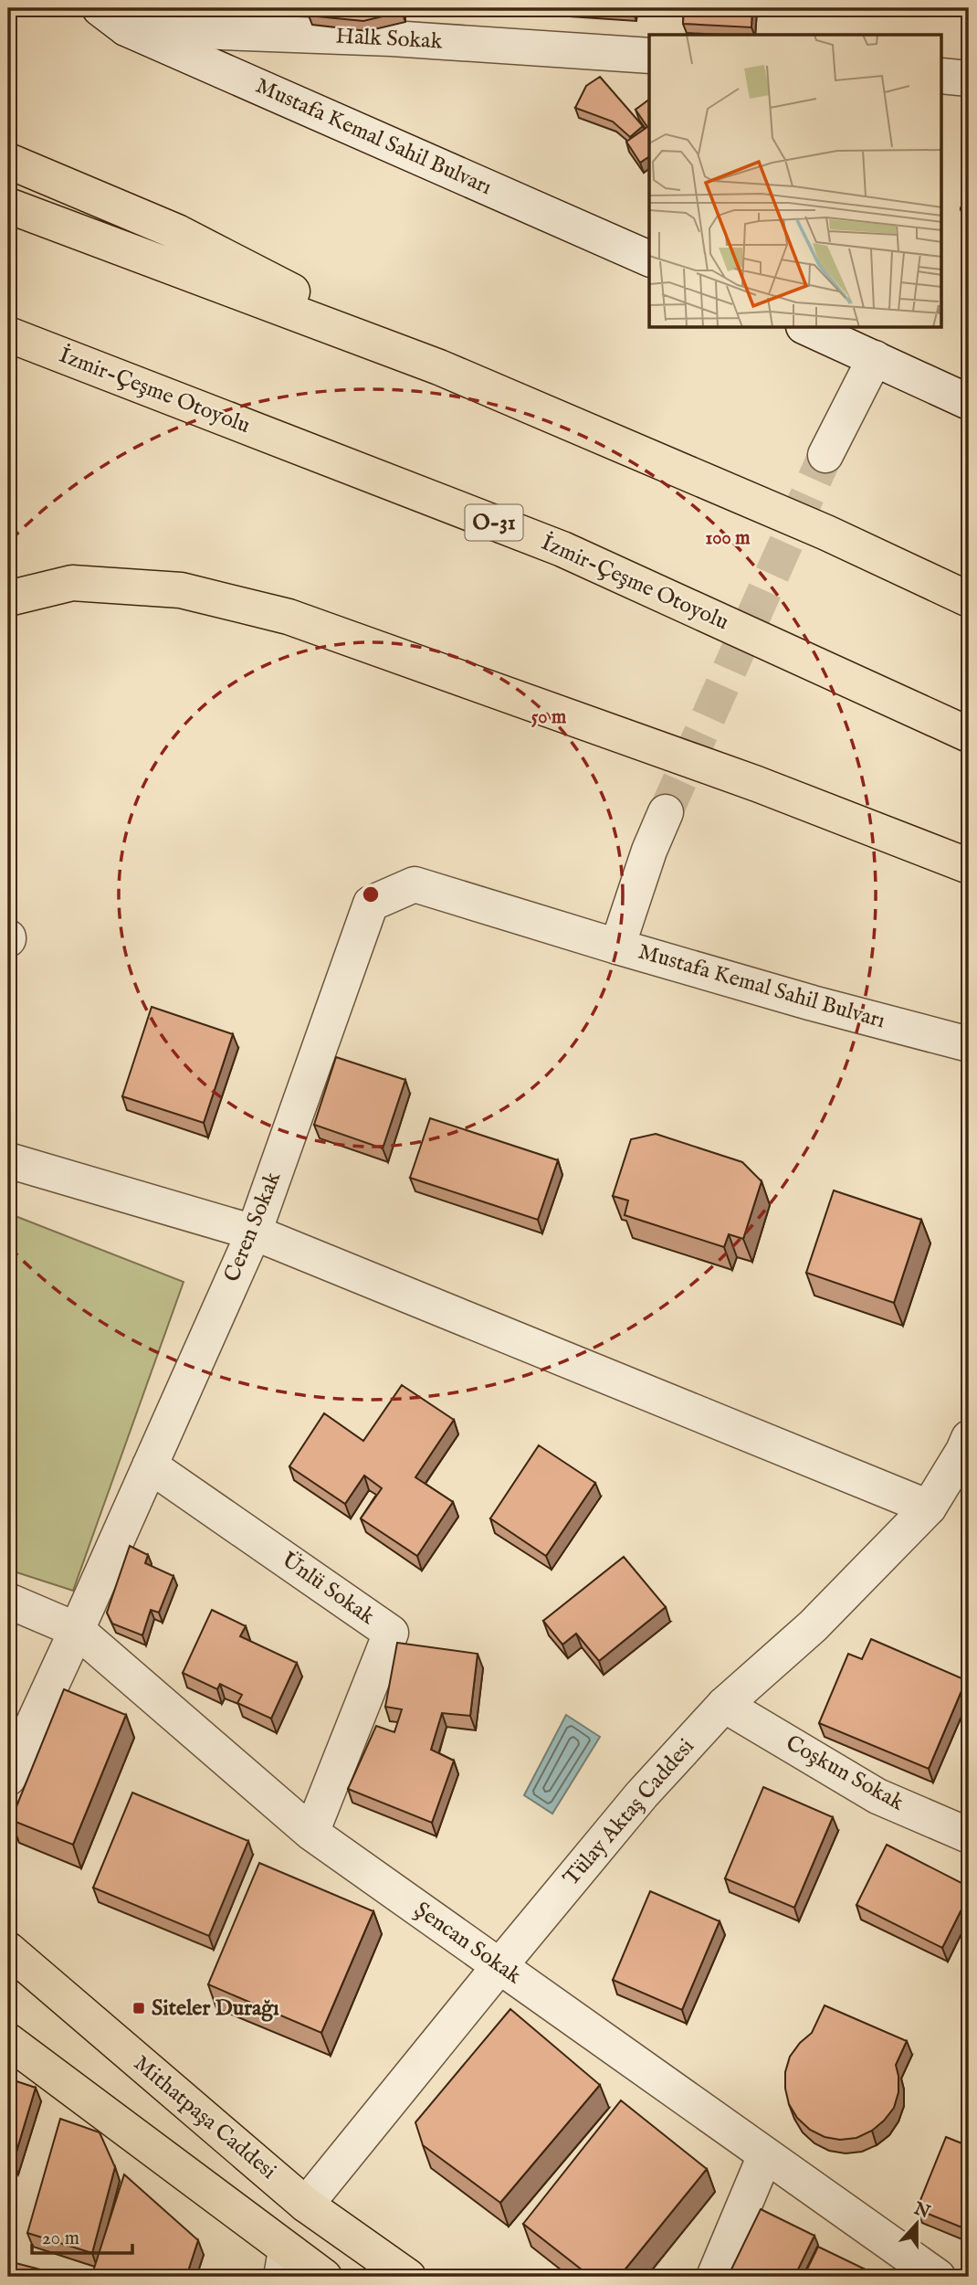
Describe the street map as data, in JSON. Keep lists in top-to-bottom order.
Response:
{
  "streets": {
    "main road": ["İzmir-Çeşme Otoyolu", "O-31", "Mithatpaşa Caddesi"],
    "street": [
      "Halk Sokak",
      "Mustafa Kemal Sahil Bulvarı",
      "Ceren Sokak",
      "Ünlü Sokak",
      "Coşkun Sokak",
      "Tülay Aktaş Caddesi",
      "Şencan Sokak"
    ]
  },
  "crossings": [
    ["Halk Sokak", "Mustafa Kemal Sahil Bulvarı"],
    ["Mustafa Kemal Sahil Bulvarı", "Ceren Sokak"],
    ["Ceren Sokak", "Ünlü Sokak"],
    ["Ceren Sokak", "Şencan Sokak"],
    ["Ünlü Sokak", "Şencan Sokak"],
    ["Coşkun Sokak", "Tülay Aktaş Caddesi"],
    ["Tülay Aktaş Caddesi", "Şencan Sokak"],
    ["Tülay Aktaş Caddesi", "Mithatpaşa Caddesi"]
  ],
  "places": {
    "transit": ["Siteler Durağı"]
  },
  "scale_bar": "20 m",
  "north": "top",
  "rings": ["100 m", "50 m"]
}
